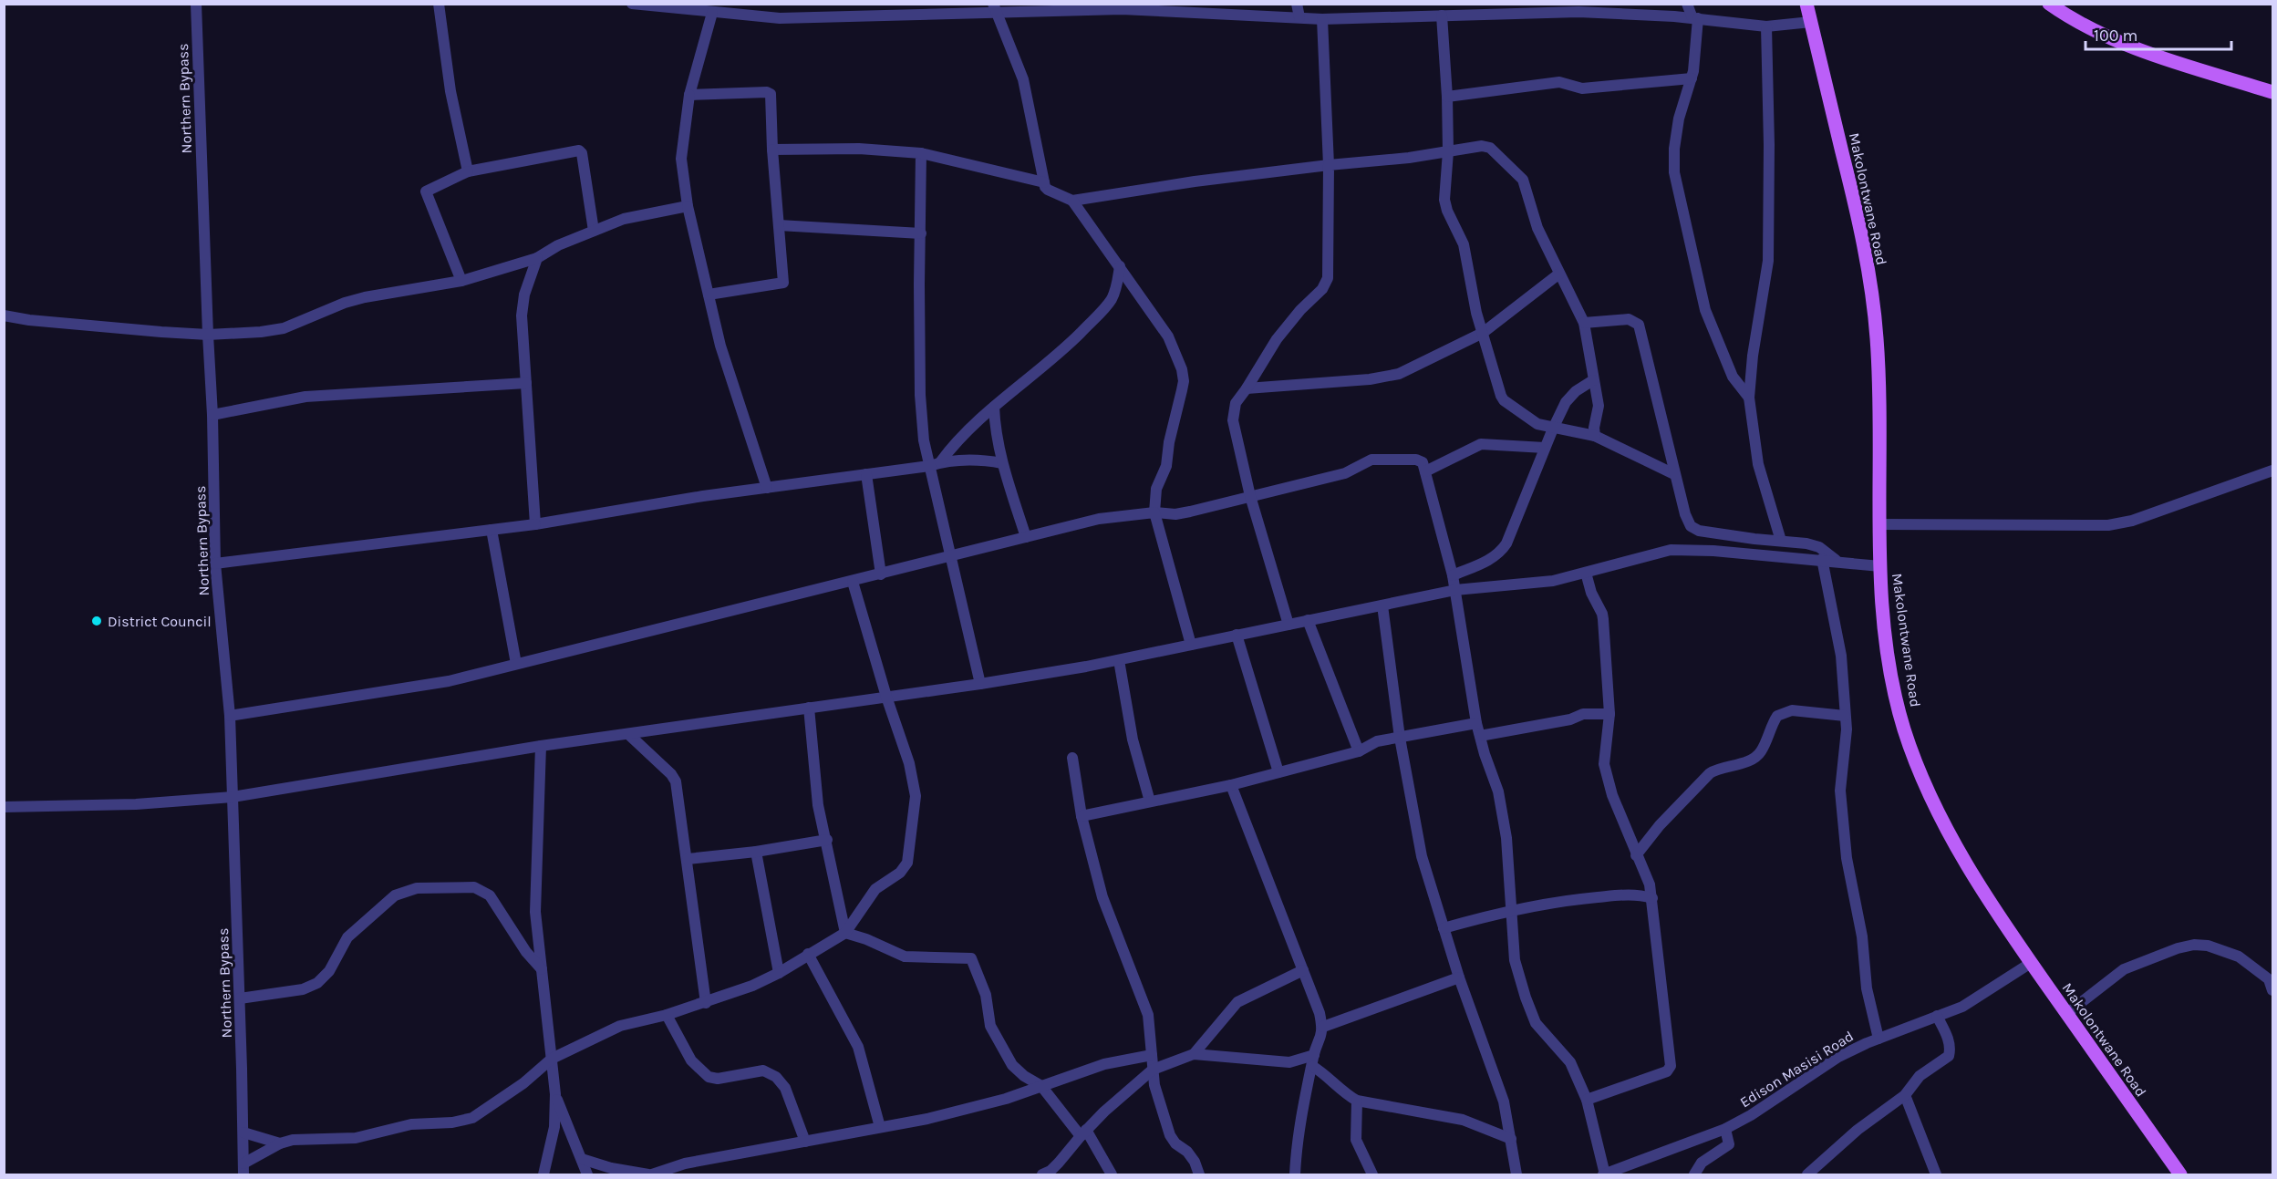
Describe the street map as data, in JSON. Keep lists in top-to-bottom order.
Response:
{
  "streets": {
    "main road": ["Makolontwane Road"],
    "street": ["Northern Bypass", "Edison Masisi Road"]
  },
  "crossings": [
    ["Makolontwane Road", "Edison Masisi Road"]
  ],
  "places": ["District Council"],
  "scale_bar": "100 m"
}
